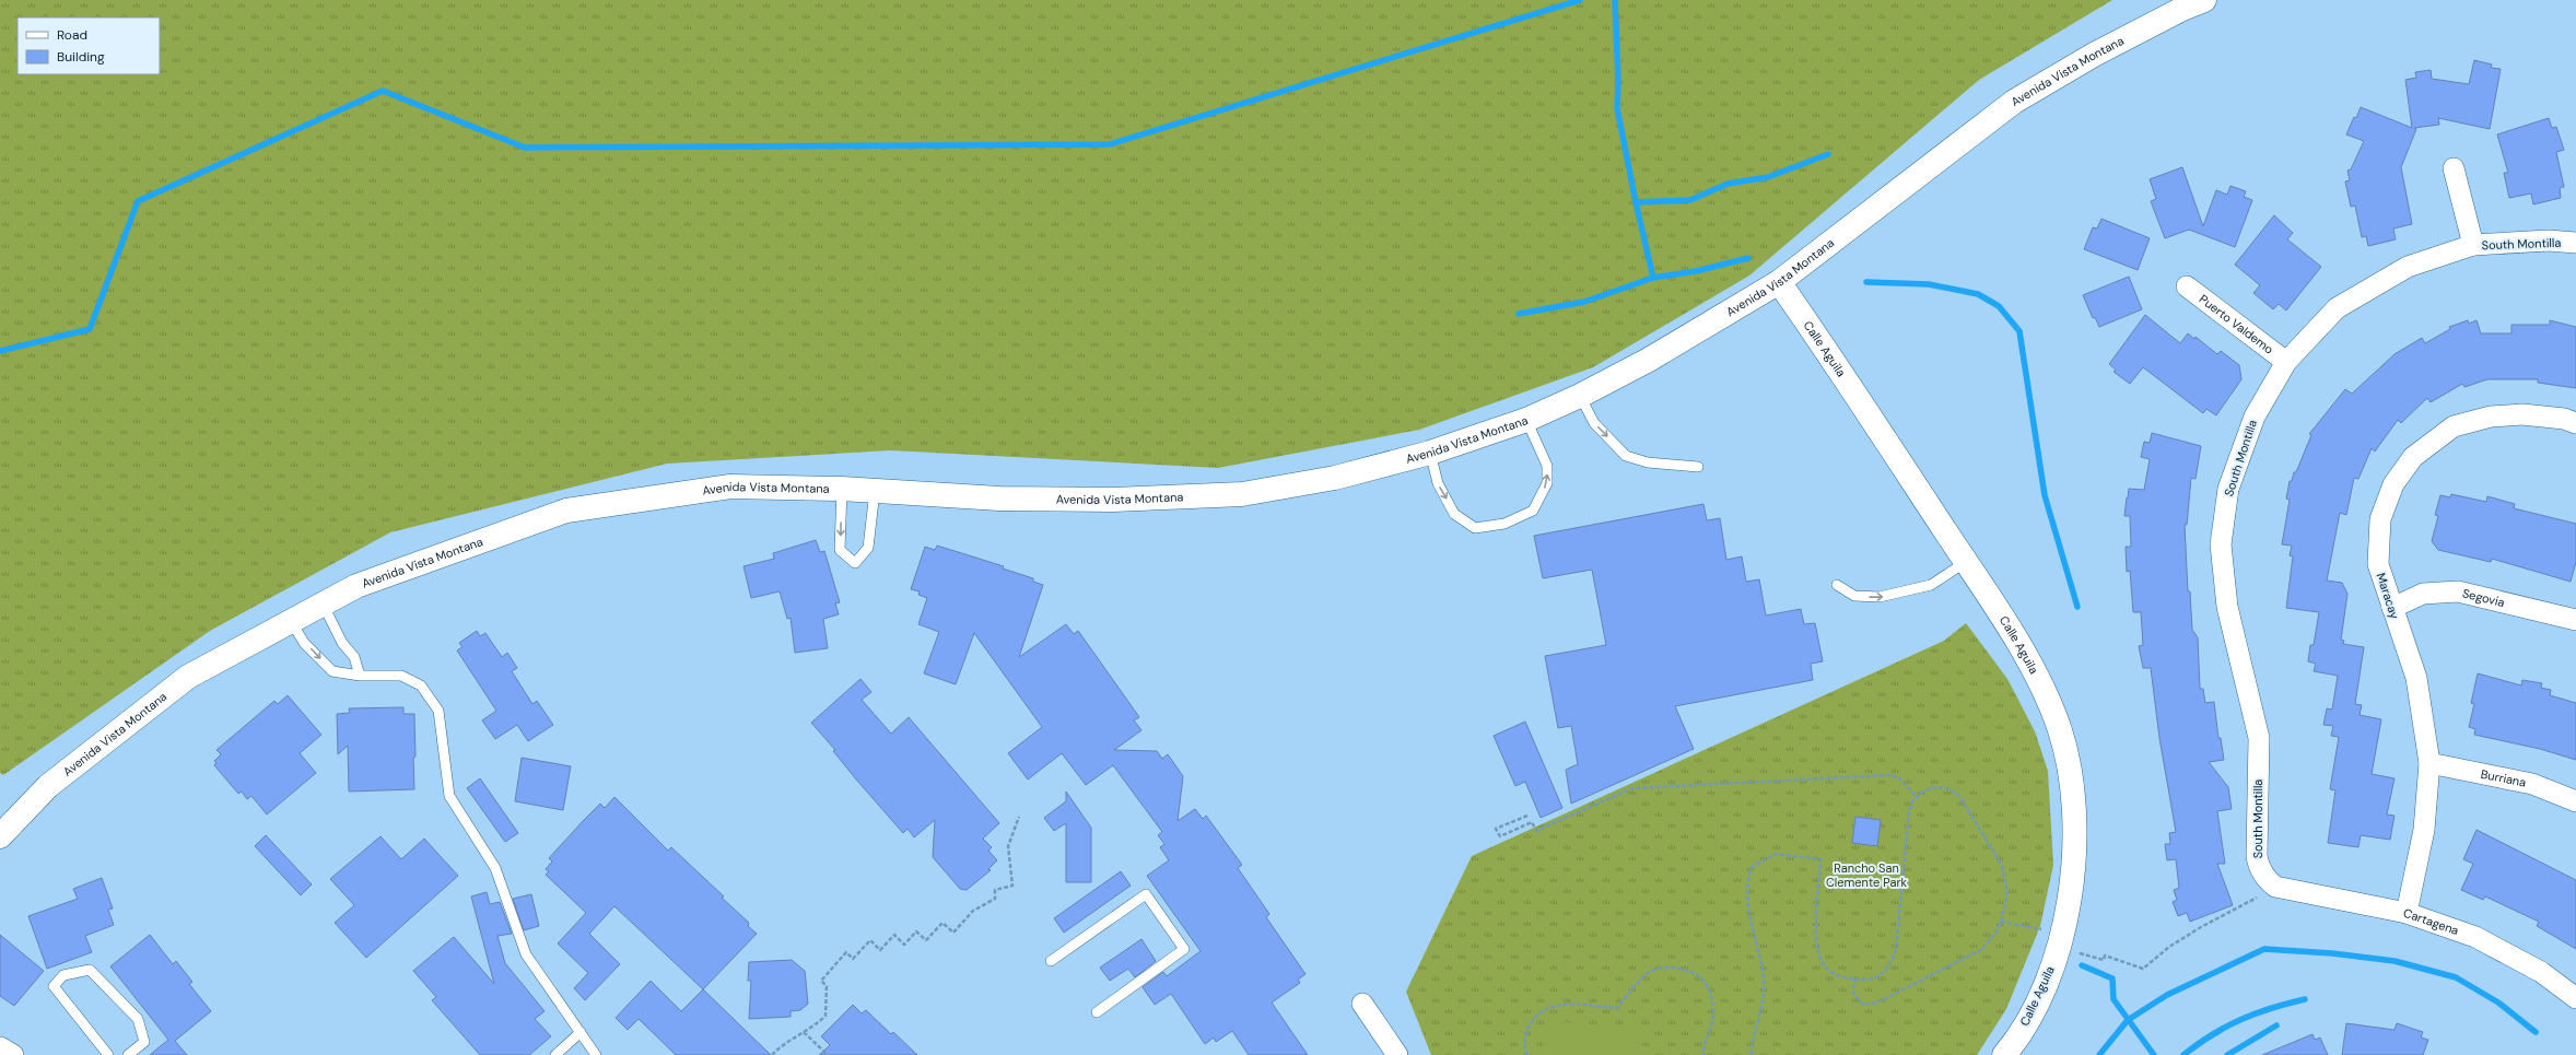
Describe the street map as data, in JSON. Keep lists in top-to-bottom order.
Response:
{
  "streets": {
    "street": [
      "Avenida Vista Montana",
      "South Montilla",
      "Puerto Valdemo",
      "Calle Aguila",
      "Maracay",
      "Segovia",
      "Burriana",
      "Cartagena"
    ]
  },
  "crossings": [
    ["Avenida Vista Montana", "Calle Aguila"],
    ["South Montilla", "Puerto Valdemo"],
    ["South Montilla", "Cartagena"],
    ["Maracay", "Segovia"],
    ["Maracay", "Burriana"],
    ["Maracay", "Cartagena"]
  ],
  "parks": ["Rancho San Clemente Park"],
  "legend": ["Road", "Building"]
}
